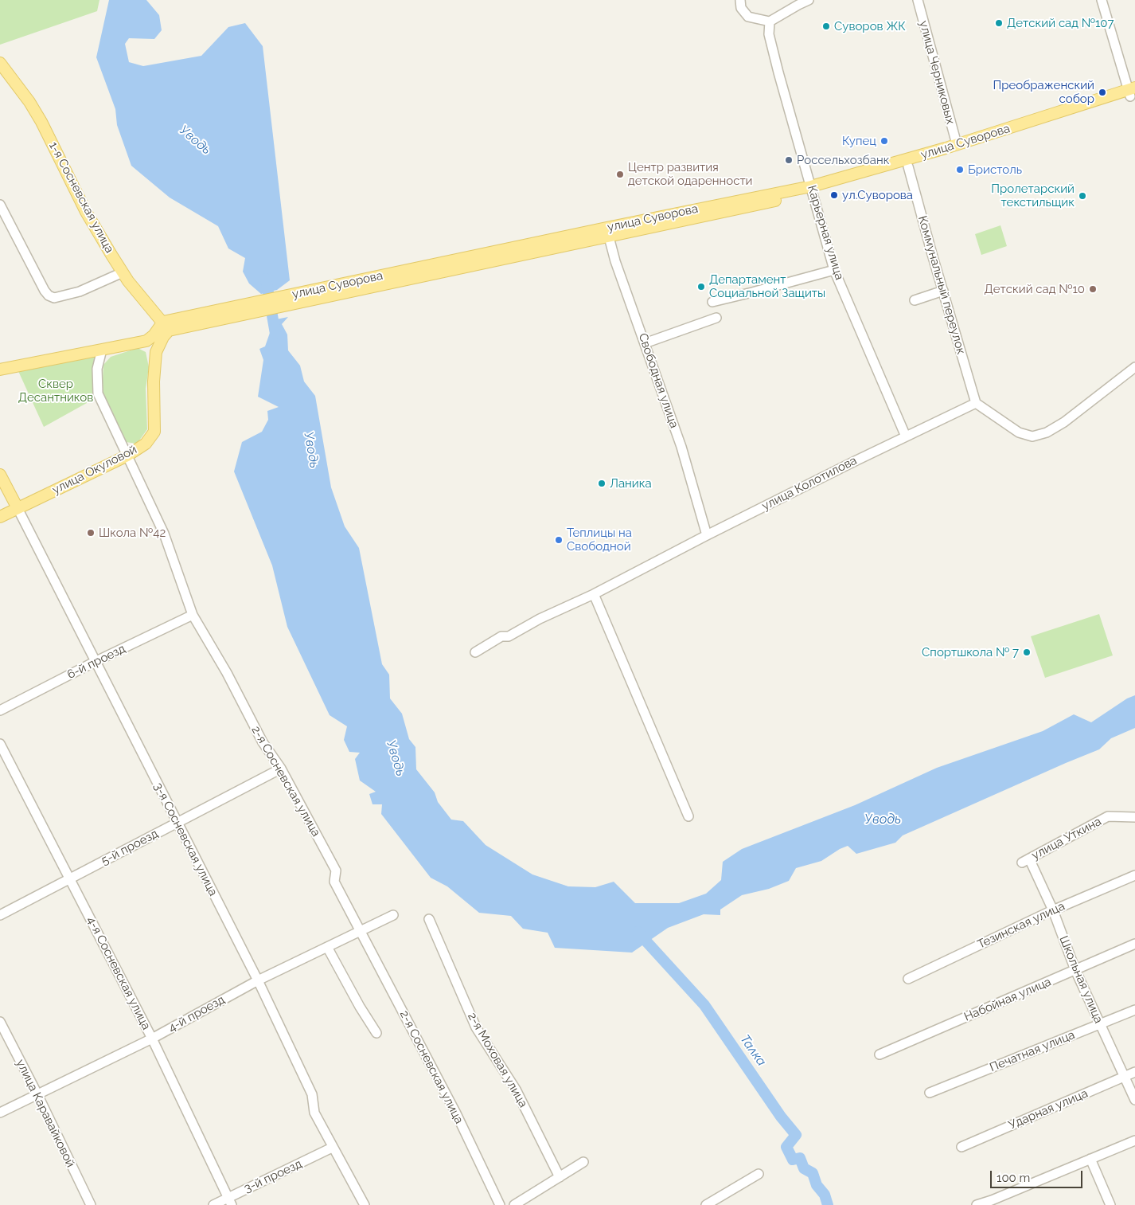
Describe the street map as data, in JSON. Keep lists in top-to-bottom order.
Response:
{
  "streets": {
    "main road": [
      "улица Суворова",
      "1-я Сосневская улица",
      "улица Окуловой",
      "3-я Сосневская улица"
    ],
    "street": [
      "улица Черниковых",
      "Карьерная улица",
      "Коммунальный переулок",
      "Свободная улица",
      "улица Колотилова",
      "6-й проезд",
      "2-я Сосневская улица",
      "улица Уткина",
      "5-й проезд",
      "Тезинская улица",
      "4-я Сосневская улица",
      "Школьная улица",
      "Набойная улица",
      "4-й проезд",
      "Печатная улица",
      "2-я Моховая улица",
      "Ударная улица",
      "улица Каравайковой",
      "3-й проезд"
    ]
  },
  "crossings": [
    ["улица Черниковых", "улица Суворова"],
    ["улица Суворова", "1-я Сосневская улица"],
    ["улица Суворова", "Карьерная улица"],
    ["улица Суворова", "Коммунальный переулок"],
    ["улица Суворова", "Свободная улица"],
    ["улица Суворова", "улица Окуловой"],
    ["1-я Сосневская улица", "улица Окуловой"],
    ["Карьерная улица", "улица Колотилова"],
    ["Коммунальный переулок", "улица Колотилова"],
    ["Свободная улица", "улица Колотилова"],
    ["улица Окуловой", "2-я Сосневская улица"],
    ["улица Окуловой", "3-я Сосневская улица"],
    ["6-й проезд", "2-я Сосневская улица"],
    ["6-й проезд", "3-я Сосневская улица"],
    ["2-я Сосневская улица", "5-й проезд"],
    ["2-я Сосневская улица", "4-й проезд"],
    ["улица Уткина", "Школьная улица"],
    ["3-я Сосневская улица", "5-й проезд"],
    ["3-я Сосневская улица", "4-й проезд"],
    ["3-я Сосневская улица", "3-й проезд"],
    ["5-й проезд", "4-я Сосневская улица"],
    ["Тезинская улица", "Школьная улица"],
    ["4-я Сосневская улица", "4-й проезд"],
    ["4-я Сосневская улица", "3-й проезд"],
    ["Школьная улица", "Набойная улица"],
    ["Школьная улица", "Печатная улица"],
    ["Школьная улица", "Ударная улица"],
    ["4-й проезд", "улица Каравайковой"]
  ],
  "water": ["Уводь", "Талка"],
  "parks": ["Сквер Десантников"],
  "places": [
    "Детский сад №107",
    "Суворов ЖК",
    "Преображенский собор",
    "Купец",
    "Россельхозбанк",
    "Бристоль",
    "Центр развития детской одаренности",
    "ул.Суворова",
    "Пролетарский текстильщик",
    "Департамент Социальной Защиты",
    "Детский сад №10",
    "Ланика",
    "Школа №42",
    "Теплицы на Свободной",
    "Спортшкола № 7"
  ],
  "scale_bar": "100 m"
}
